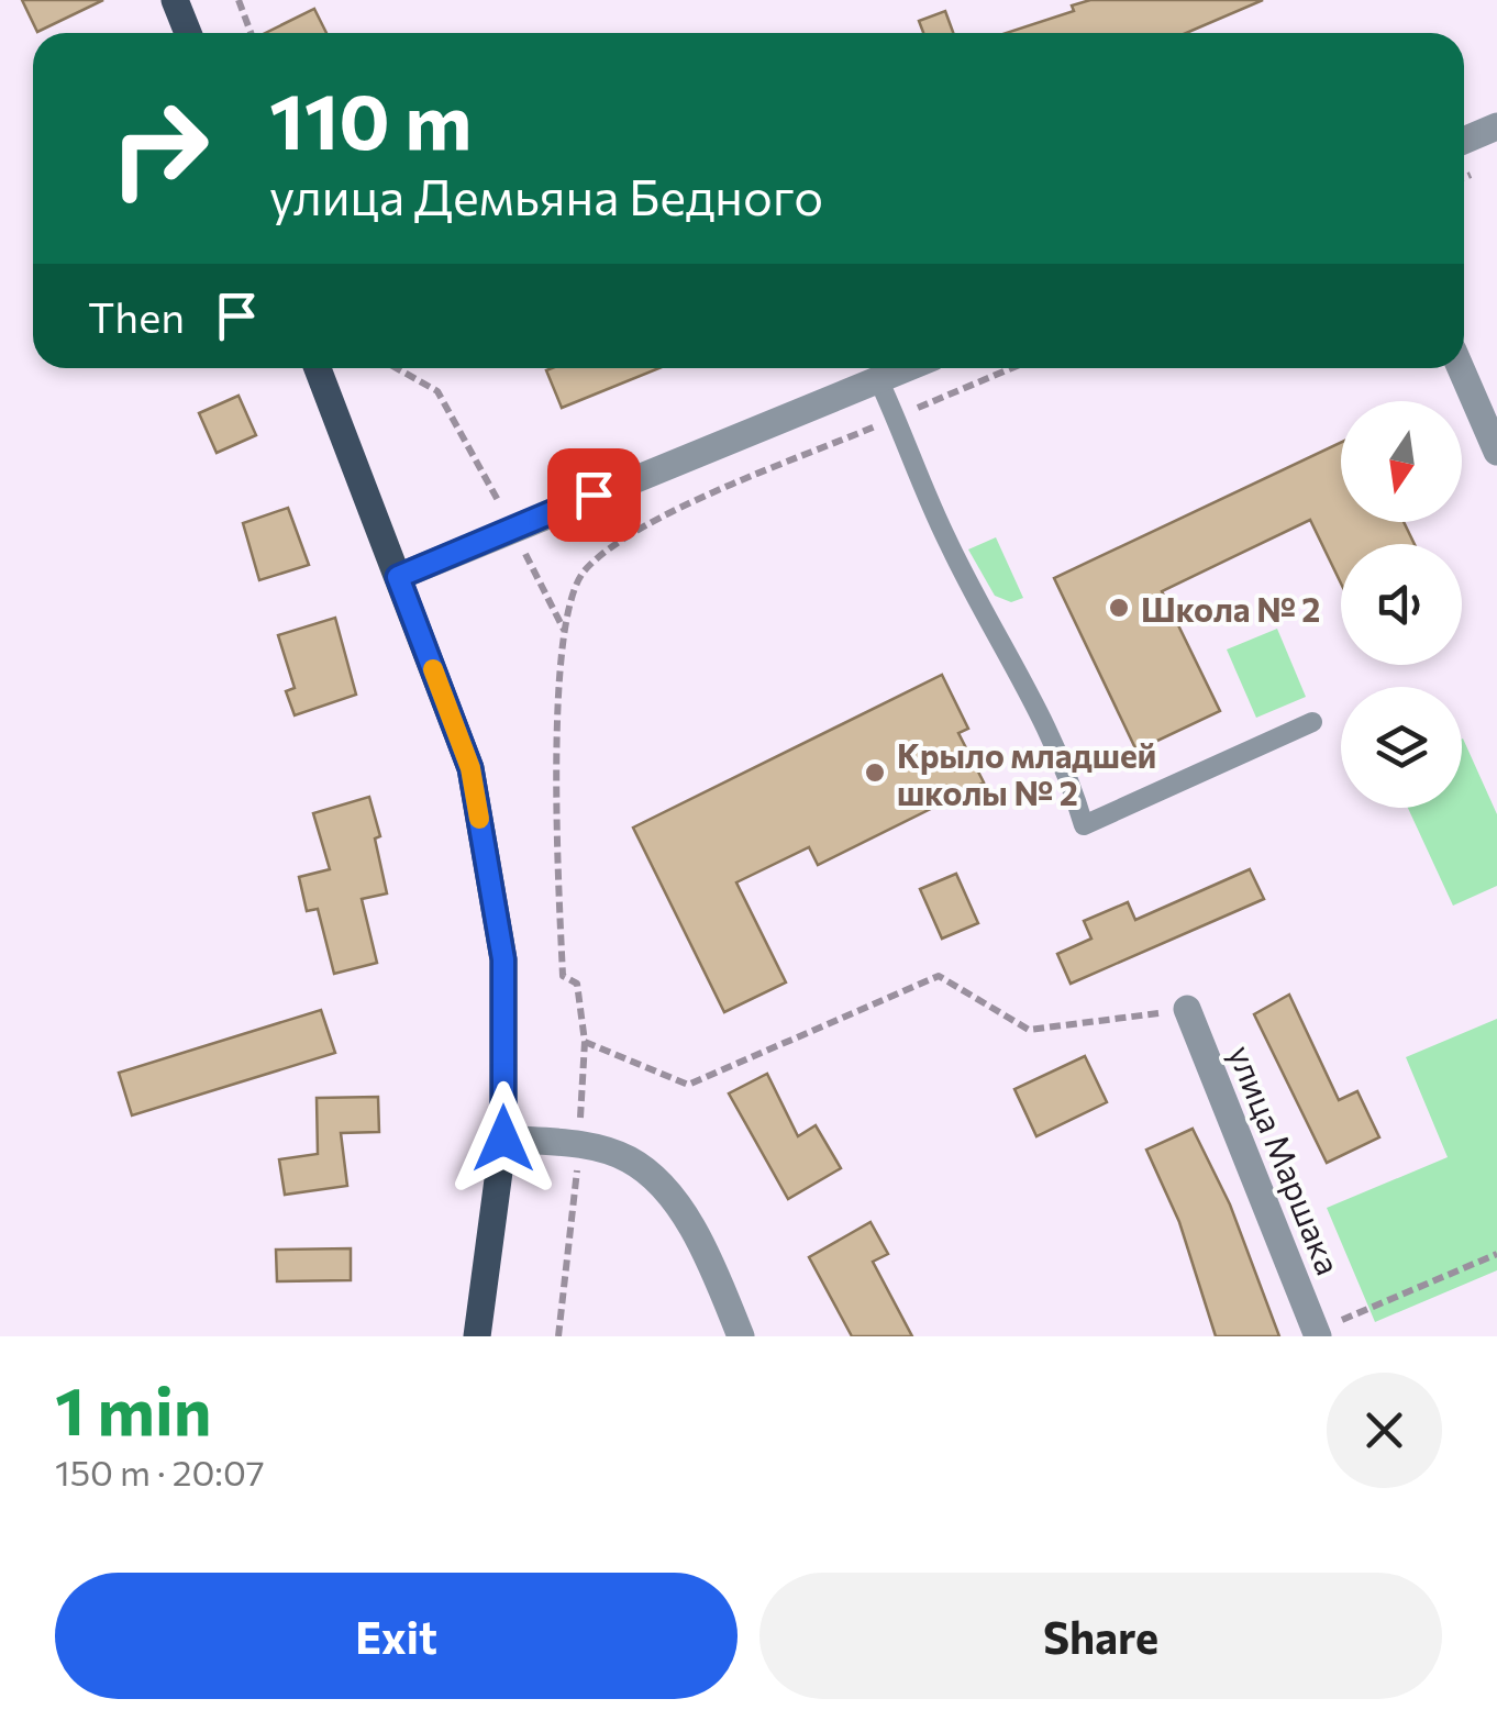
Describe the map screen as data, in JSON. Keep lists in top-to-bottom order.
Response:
{
  "streets": {
    "street": ["улица Маршака"]
  },
  "places": ["Школа № 2", "Крыло младшей школы № 2"],
  "north": "bottom",
  "page": {
    "turn": ["110 m", "улица Демьяна Бедного"],
    "then": "Then",
    "heading": ["1 min", "150 m · 20:07"],
    "buttons": ["Exit", "Share"]
  }
}
